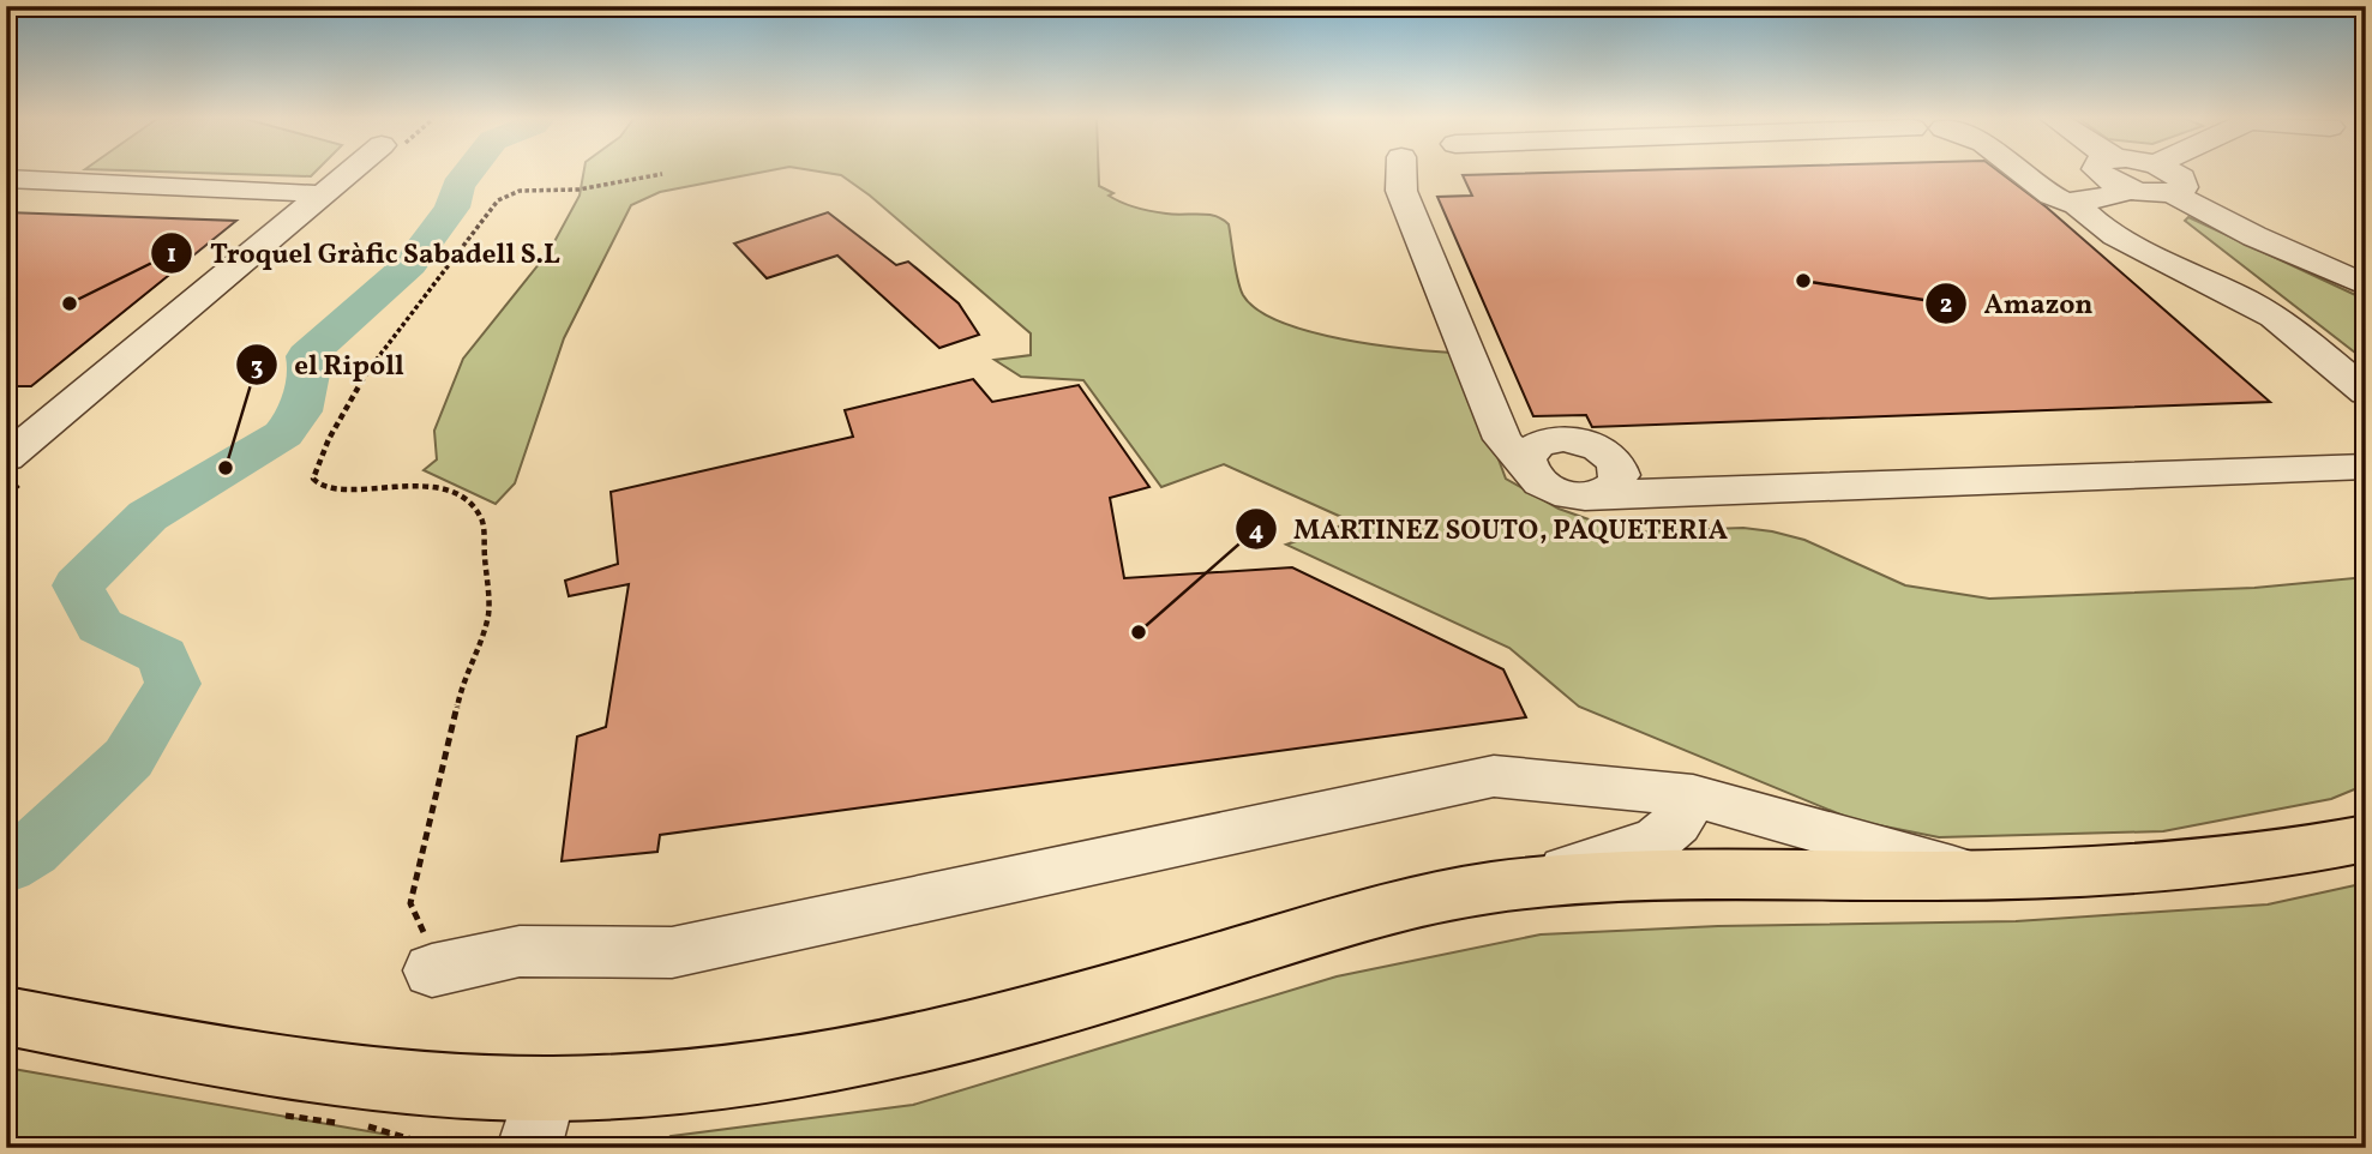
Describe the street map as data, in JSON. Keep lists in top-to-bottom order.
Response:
{
  "places": [
    "Amazon",
    "Troquel Gràfic Sabadell S.L",
    "el Ripoll",
    "MARTINEZ SOUTO, PAQUETERIA"
  ]
}
